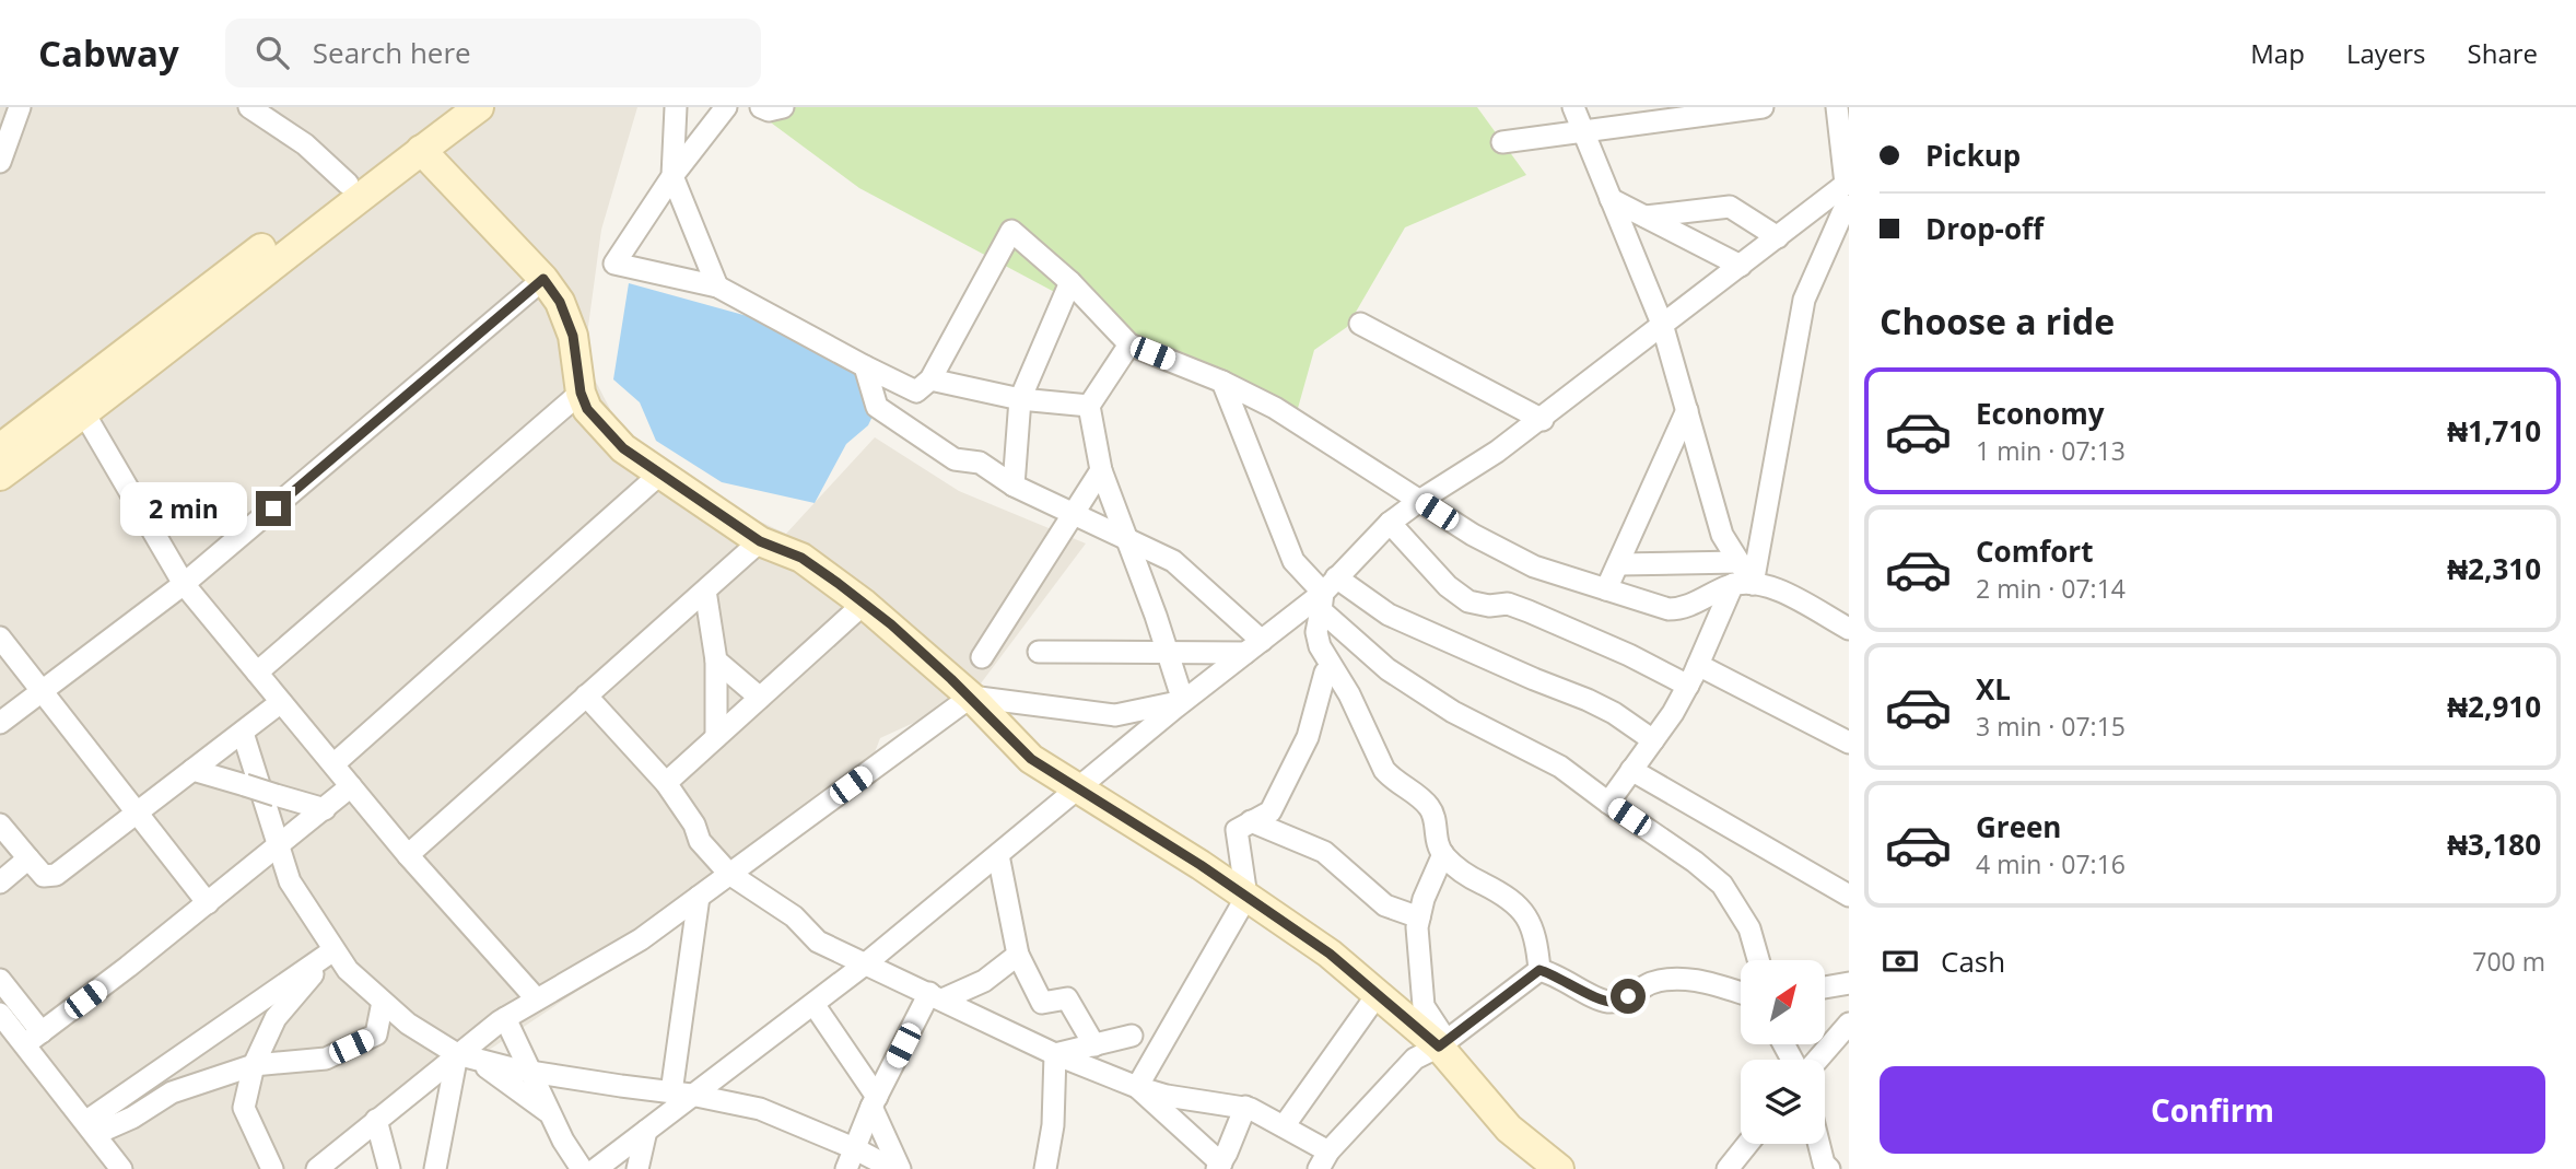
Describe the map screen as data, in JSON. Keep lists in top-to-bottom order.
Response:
{
  "north": "top right",
  "page": {
    "header": "Cabway",
    "search": "Search here",
    "nav": ["Map", "Layers", "Share"],
    "banner": ["Pickup", "Drop-off"],
    "heading": "Choose a ride",
    "list": [
      {
        "name": "Economy",
        "note": "1 min · 07:13",
        "value": "₦1,710"
      },
      {
        "name": "Comfort",
        "note": "2 min · 07:14",
        "value": "₦2,310"
      },
      {
        "name": "XL",
        "note": "3 min · 07:15",
        "value": "₦2,910"
      },
      {
        "name": "Green",
        "note": "4 min · 07:16",
        "value": "₦3,180"
      }
    ],
    "bubble": "2 min",
    "pay": ["Cash", "700 m"],
    "buttons": "Confirm"
  }
}
